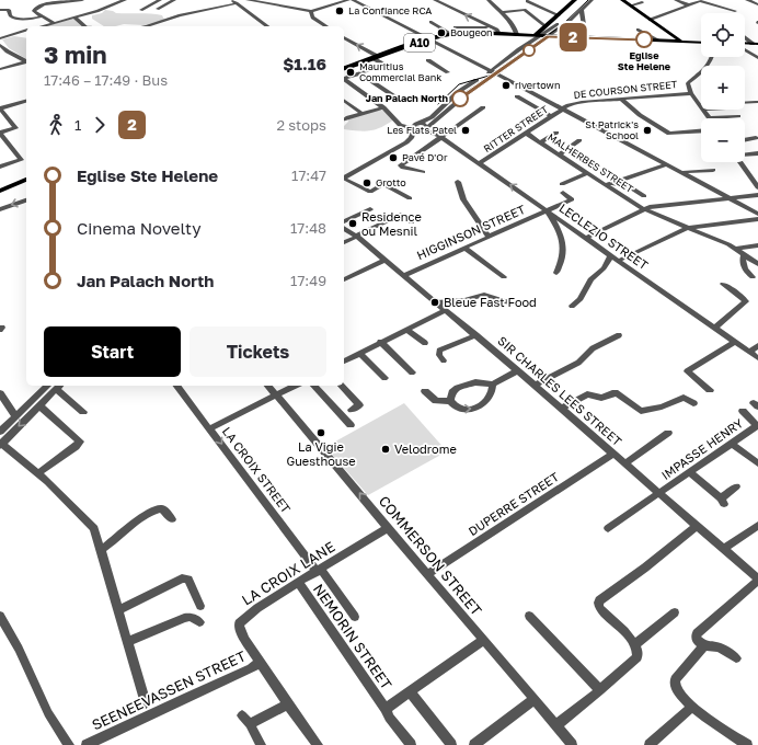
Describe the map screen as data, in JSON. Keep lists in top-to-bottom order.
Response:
{
  "streets": {
    "main road": ["A10"],
    "street": [
      "DE COURSON STREET",
      "RITTER STREET",
      "MALHERBES STREET",
      "HIGGINSON STREET",
      "LECLEZIO STREET",
      "SIR CHARLES LEES STREET",
      "IMPASSE HENRY",
      "LA CROIX STREET",
      "DUPERRE STREET",
      "COMMERSON STREET",
      "LA CROIX LANE",
      "NEMORIN STREET",
      "SEENEEVASSEN STREET"
    ]
  },
  "crossings": [
    ["DE COURSON STREET", "RITTER STREET"],
    ["RITTER STREET", "MALHERBES STREET"],
    ["RITTER STREET", "LECLEZIO STREET"],
    ["HIGGINSON STREET", "LECLEZIO STREET"],
    ["HIGGINSON STREET", "SIR CHARLES LEES STREET"],
    ["SIR CHARLES LEES STREET", "IMPASSE HENRY"],
    ["SIR CHARLES LEES STREET", "DUPERRE STREET"],
    ["LA CROIX STREET", "LA CROIX LANE"],
    ["DUPERRE STREET", "COMMERSON STREET"],
    ["COMMERSON STREET", "LA CROIX LANE"],
    ["LA CROIX LANE", "NEMORIN STREET"],
    ["LA CROIX LANE", "SEENEEVASSEN STREET"]
  ],
  "one_way": ["LA CROIX STREET"],
  "places": [
    "La Confiance RCA",
    "Bougeon",
    "Eglise Ste Helene",
    "Mauritius Commercial Bank",
    "rivertown",
    "Jan Palach North",
    "Les Flats Patel",
    "St Patrick's School",
    "Pavé D'Or",
    "Grotto",
    "Residence ou Mesnil",
    "Bleue Fast Food",
    "La Vigie Guesthouse",
    "Velodrome"
  ],
  "lines": ["bus line 2"],
  "page": {
    "on_map": "2",
    "map_buttons": ["+", "−"],
    "heading": ["3 min", "17:46 – 17:49 · Bus", "$1.16"],
    "legs": ["1", "2", "2 stops"],
    "list": [
      {
        "name": "Eglise Ste Helene",
        "value": "17:47"
      },
      {
        "name": "Cinema Novelty",
        "value": "17:48"
      },
      {
        "name": "Jan Palach North",
        "value": "17:49"
      }
    ],
    "buttons": ["Start", "Tickets"]
  }
}
